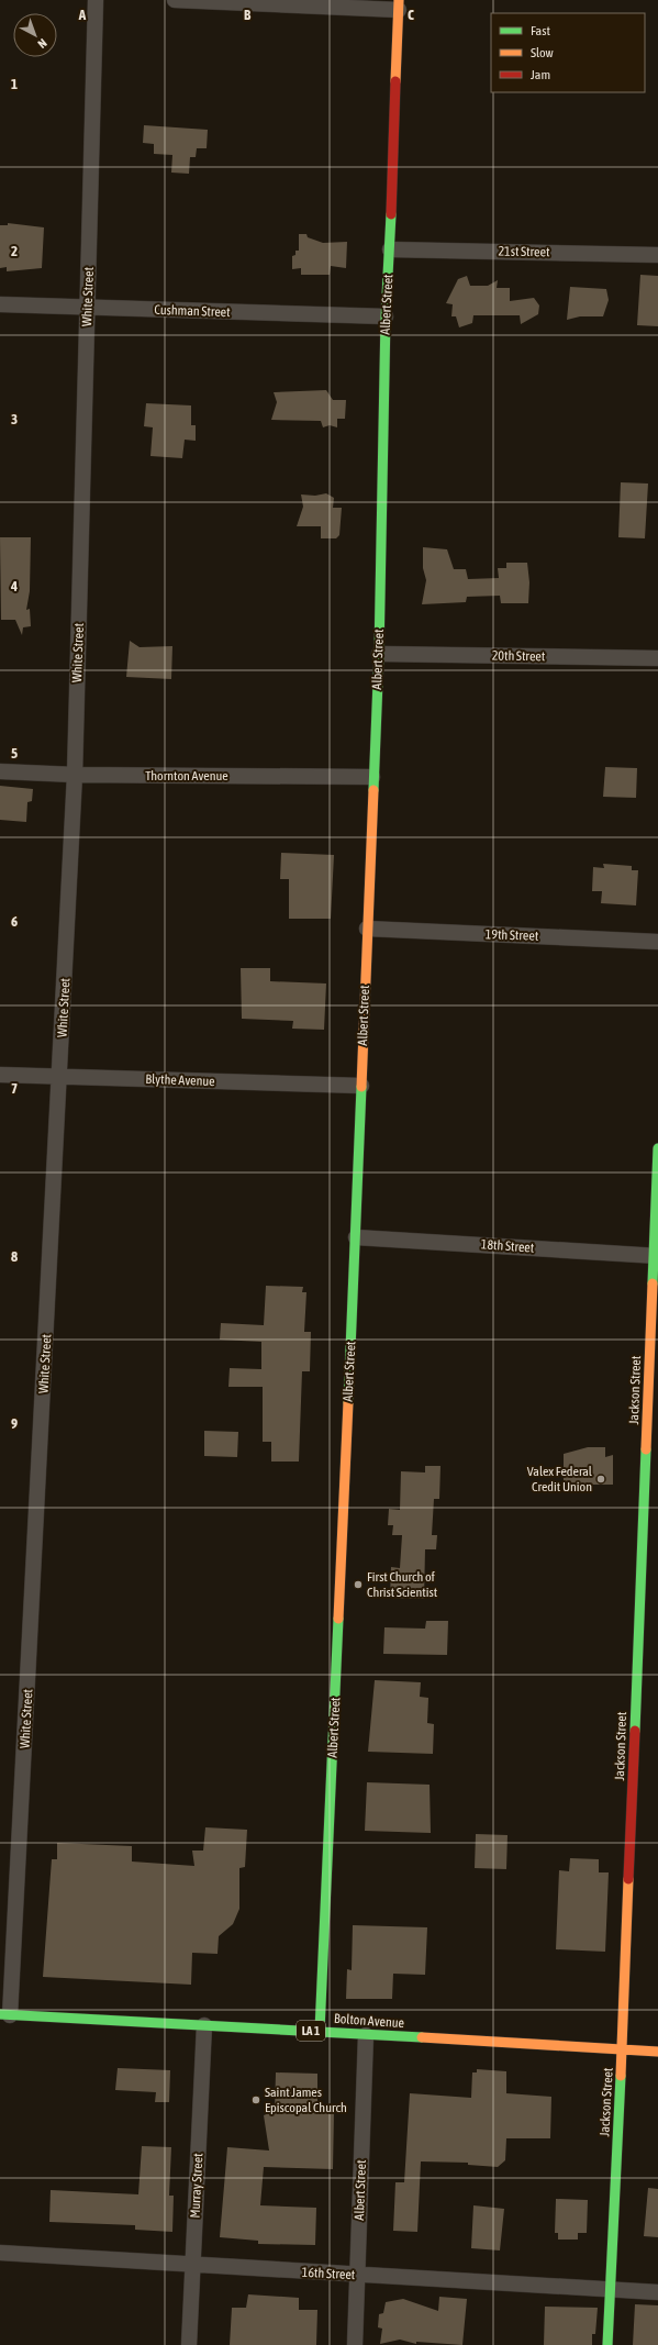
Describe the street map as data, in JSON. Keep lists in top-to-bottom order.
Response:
{
  "streets": {
    "street": [
      "21st Street",
      "White Street",
      "Albert Street",
      "Cushman Street",
      "20th Street",
      "Thornton Avenue",
      "19th Street",
      "Blythe Avenue",
      "18th Street",
      "Jackson Street",
      "Bolton Avenue",
      "LA 1",
      "Murray Street",
      "16th Street"
    ]
  },
  "crossings": [
    ["21st Street", "Albert Street"],
    ["White Street", "Cushman Street"],
    ["White Street", "Thornton Avenue"],
    ["White Street", "Blythe Avenue"],
    ["White Street", "Bolton Avenue"],
    ["Albert Street", "Cushman Street"],
    ["Albert Street", "20th Street"],
    ["Albert Street", "Thornton Avenue"],
    ["Albert Street", "19th Street"],
    ["Albert Street", "Blythe Avenue"],
    ["Albert Street", "18th Street"],
    ["Albert Street", "Bolton Avenue"],
    ["Albert Street", "16th Street"],
    ["18th Street", "Jackson Street"],
    ["Jackson Street", "Bolton Avenue"],
    ["Jackson Street", "16th Street"],
    ["Bolton Avenue", "Murray Street"],
    ["Murray Street", "16th Street"]
  ],
  "places": ["Valex Federal Credit Union", "First Church of Christ Scientist", "Saint James Episcopal Church"],
  "legend": ["Fast", "Slow", "Jam"],
  "north": "bottom right",
  "grid": {
    "columns": ["A", "B", "C"],
    "rows": [
      "1",
      "2",
      "3",
      "4",
      "5",
      "6",
      "7",
      "8",
      "9"
    ]
  }
}
